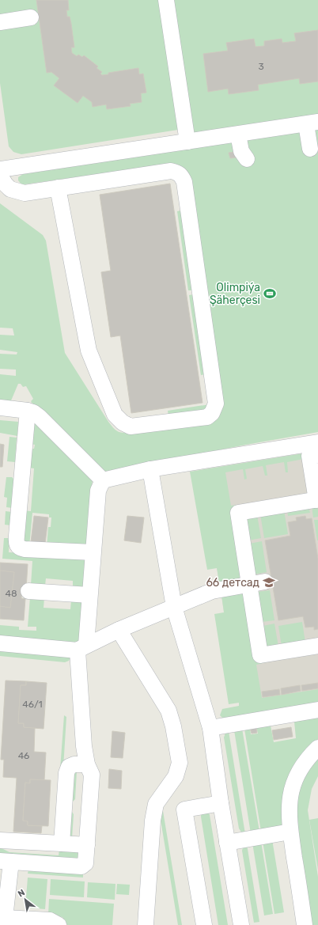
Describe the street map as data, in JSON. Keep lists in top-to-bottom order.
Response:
{
  "places": {
    "sports": ["Olimpiýa Şäherçesi"],
    "school or university": ["66 детсад"]
  },
  "house_numbers": [
    "3",
    "48",
    "46/1",
    "46"
  ],
  "north": "top left"
}
